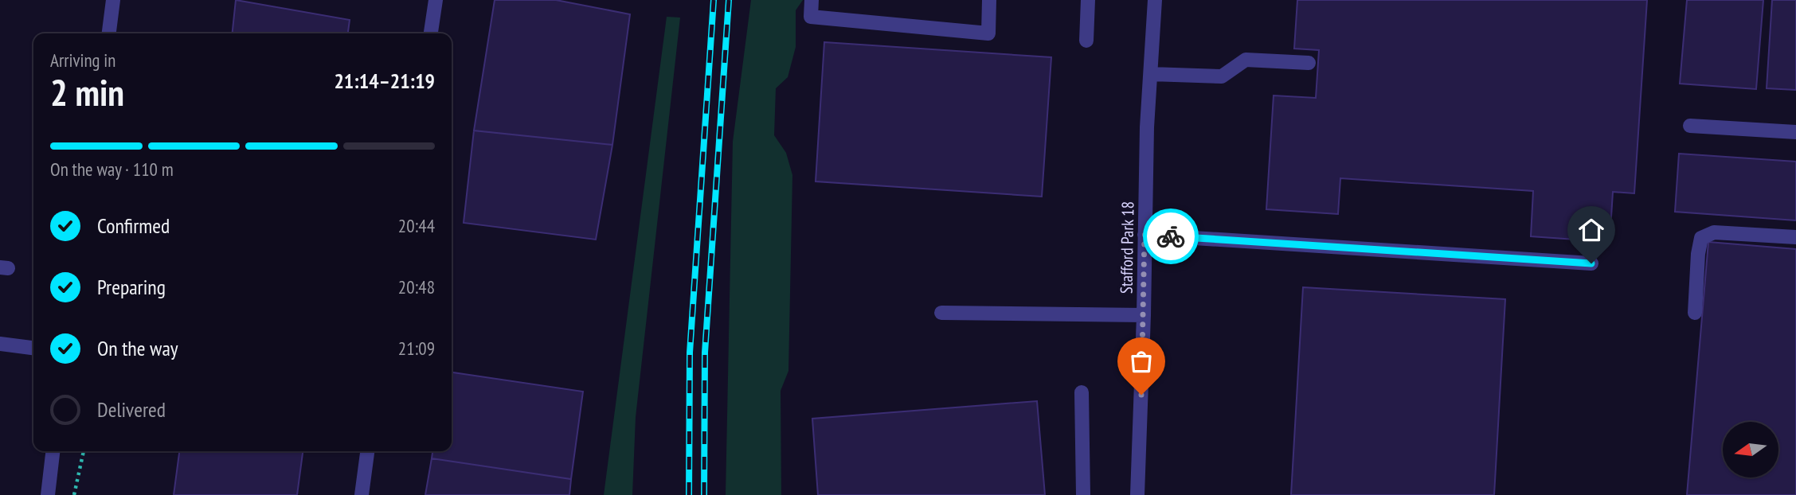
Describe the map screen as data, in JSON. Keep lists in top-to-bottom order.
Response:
{
  "streets": {
    "street": ["Stafford Park 18"]
  },
  "north": "left",
  "page": {
    "heading": ["2 min", "Arriving in", "21:14–21:19"],
    "bar": "On the way · 110 m",
    "list": [
      ["Confirmed", "20:44"],
      ["Preparing", "20:48"],
      ["On the way", "21:09"],
      "Delivered"
    ]
  }
}
